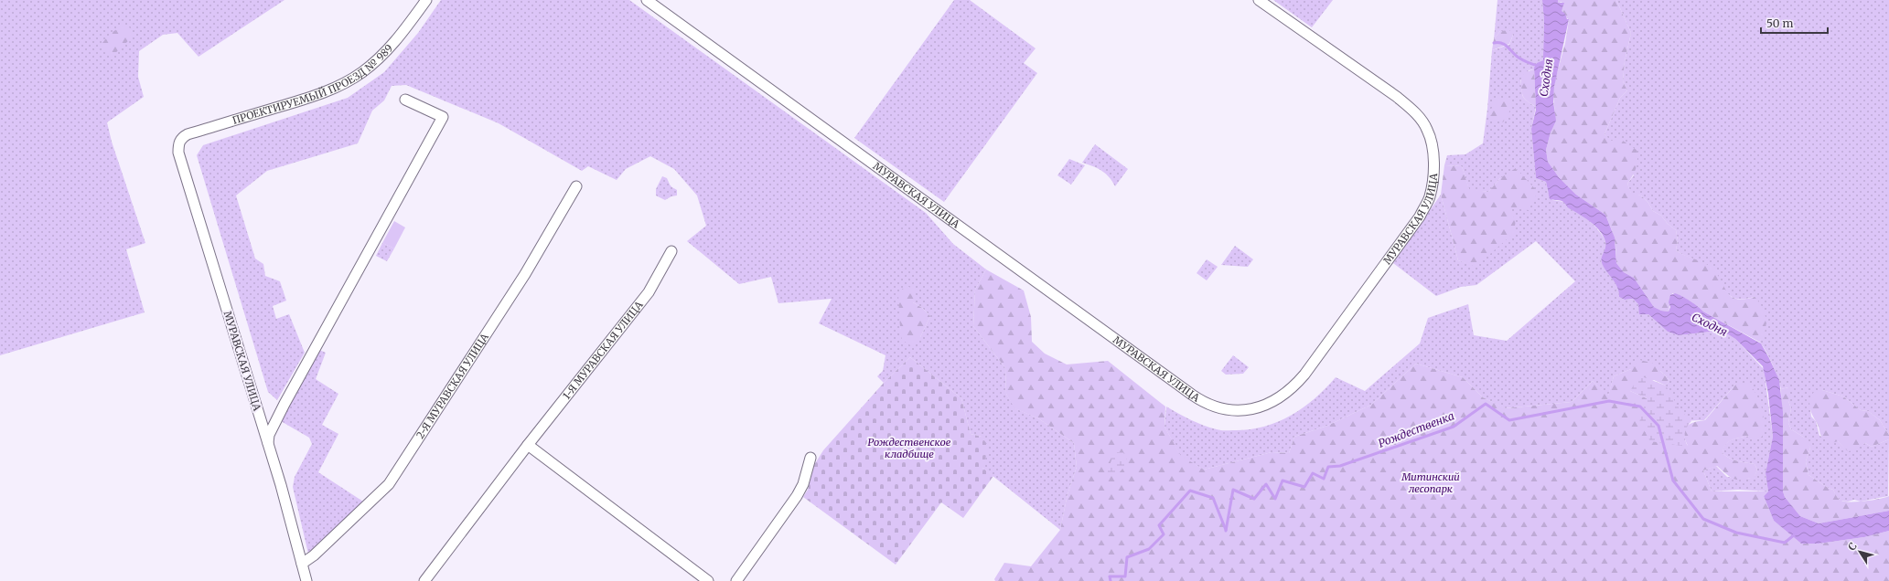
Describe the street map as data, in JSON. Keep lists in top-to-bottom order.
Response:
{
  "streets": {
    "street": [
      "ПРОЕКТИРУЕМЫЙ ПРОЕЗД № 989",
      "МУРАВСКАЯ УЛИЦА",
      "1-Я МУРАВСКАЯ УЛИЦА",
      "2-Я МУРАВСКАЯ УЛИЦА"
    ]
  },
  "crossings": [
    ["ПРОЕКТИРУЕМЫЙ ПРОЕЗД № 989", "МУРАВСКАЯ УЛИЦА"],
    ["МУРАВСКАЯ УЛИЦА", "2-Я МУРАВСКАЯ УЛИЦА"]
  ],
  "water": ["Сходня", "Рождественка"],
  "parks": ["Рождественское кладбище", "Митинский лесопарк"],
  "scale_bar": "50 m",
  "north": "top left"
}
